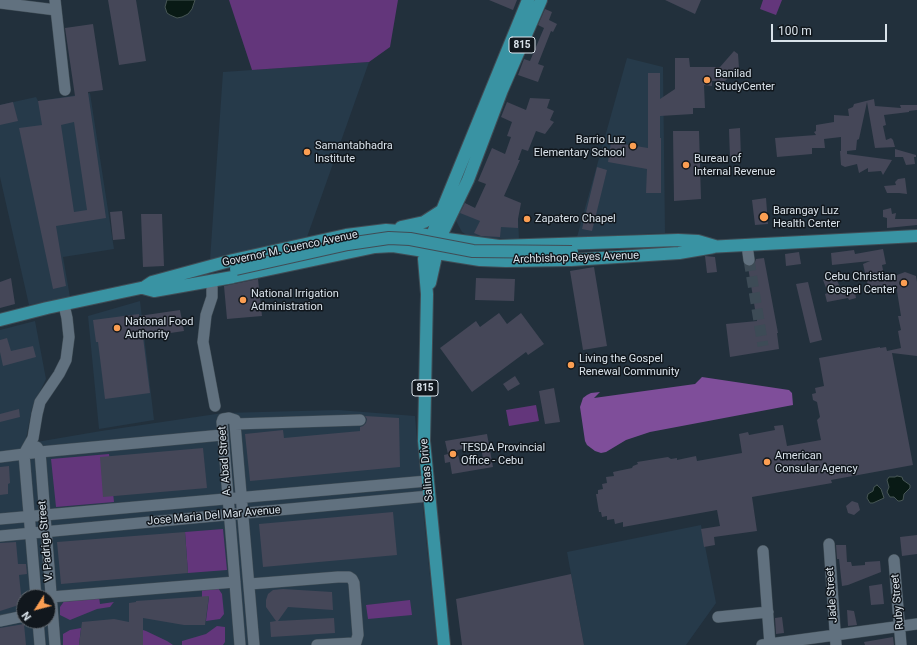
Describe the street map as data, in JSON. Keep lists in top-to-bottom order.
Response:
{
  "streets": {
    "main road": [
      "815",
      "Governor M. Cuenco Avenue",
      "Archbishop Reyes Avenue",
      "Salinas Drive"
    ],
    "street": [
      "A. Abad Street",
      "Jose Maria Del Mar Avenue",
      "V. Padriga Street",
      "Jade Street",
      "Ruby Street"
    ]
  },
  "crossings": [
    ["815", "Governor M. Cuenco Avenue"],
    ["815", "Archbishop Reyes Avenue"],
    ["815", "Salinas Drive"],
    ["Governor M. Cuenco Avenue", "Archbishop Reyes Avenue"],
    ["Governor M. Cuenco Avenue", "Salinas Drive"],
    ["Archbishop Reyes Avenue", "Salinas Drive"],
    ["A. Abad Street", "Jose Maria Del Mar Avenue"],
    ["Salinas Drive", "Jose Maria Del Mar Avenue"],
    ["Jose Maria Del Mar Avenue", "V. Padriga Street"]
  ],
  "places": [
    "Banilad StudyCenter",
    "Barrio Luz Elementary School",
    "Samantabhadra Institute",
    "Bureau of Internal Revenue",
    "Barangay Luz Health Center",
    "Zapatero Chapel",
    "Cebu Christian Gospel Center",
    "National Irrigation Administration",
    "National Food Authority",
    "Living the Gospel Renewal Community",
    "TESDA Provincial Office - Cebu",
    "American Consular Agency"
  ],
  "scale_bar": "100 m",
  "north": "bottom left"
}
